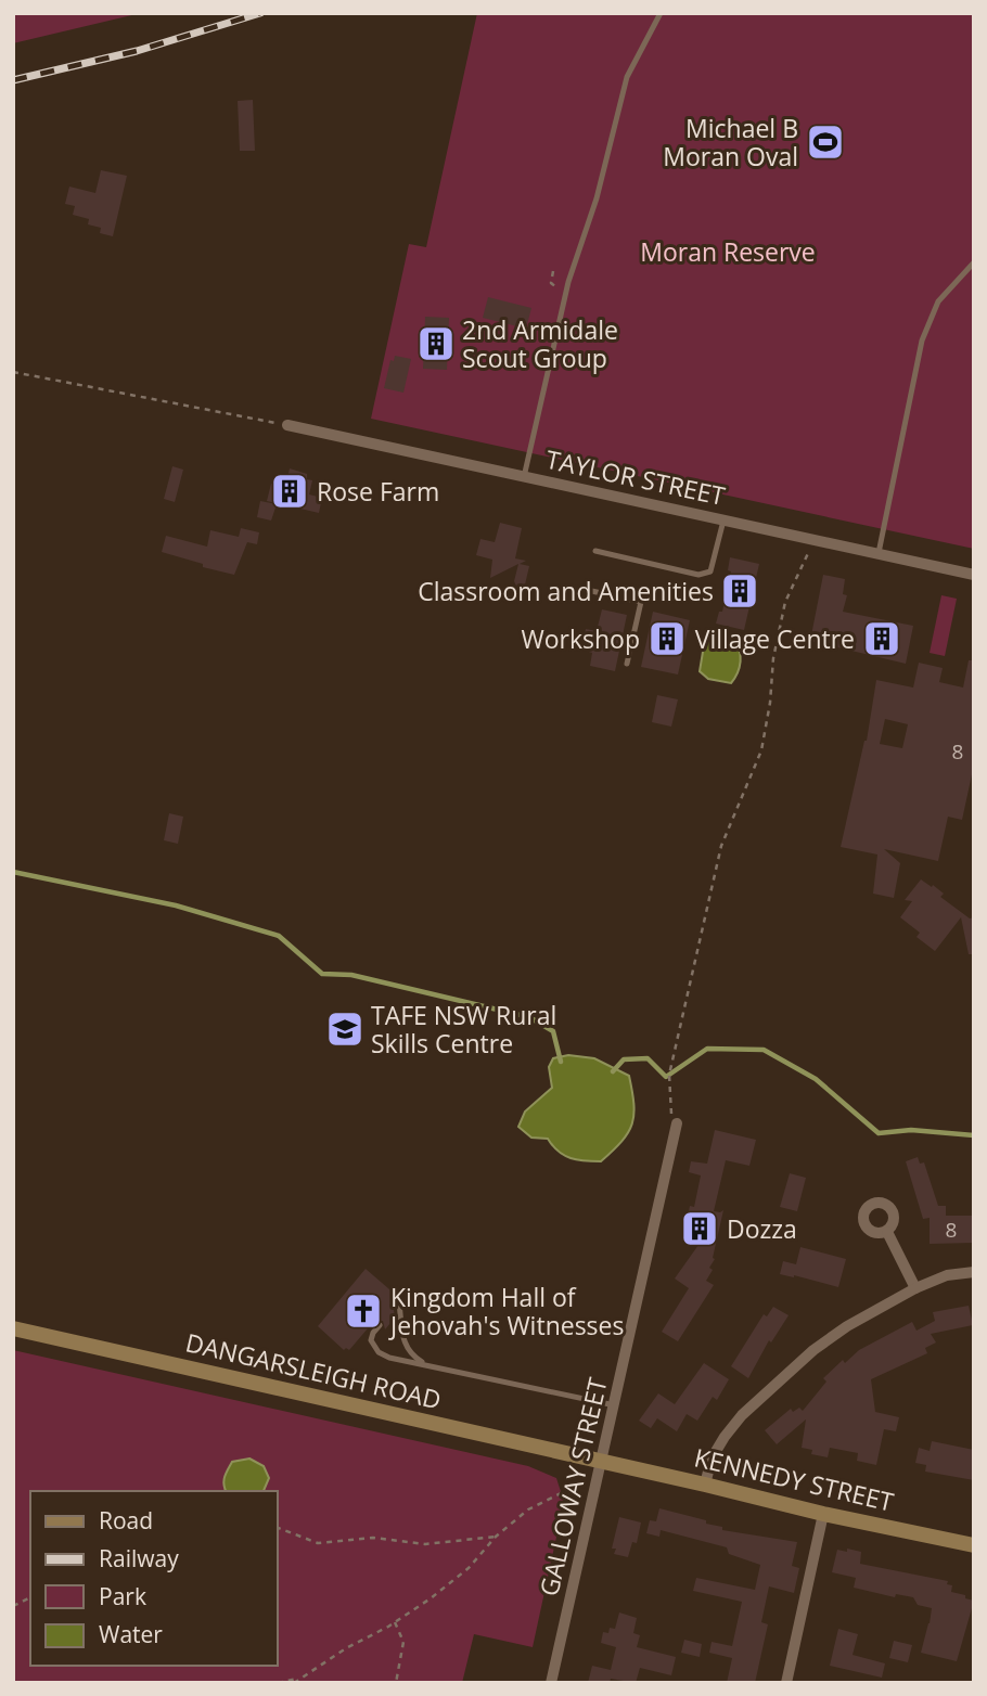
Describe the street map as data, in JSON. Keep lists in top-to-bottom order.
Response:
{
  "streets": {
    "street": [
      "TAYLOR STREET",
      "DANGARSLEIGH ROAD",
      "KENNEDY STREET",
      "GALLOWAY STREET"
    ]
  },
  "crossings": [
    ["DANGARSLEIGH ROAD", "KENNEDY STREET"],
    ["DANGARSLEIGH ROAD", "GALLOWAY STREET"],
    ["KENNEDY STREET", "GALLOWAY STREET"]
  ],
  "parks": ["Moran Reserve"],
  "places": {
    "sports": ["Michael B Moran Oval"],
    "building": [
      "2nd Armidale Scout Group",
      "Rose Farm",
      "Classroom and Amenities",
      "Workshop",
      "Village Centre",
      "Dozza"
    ],
    "school or university": ["TAFE NSW Rural Skills Centre"],
    "church": ["Kingdom Hall of Jehovah's Witnesses"]
  },
  "house_numbers": ["8", "8"],
  "legend": [
    "Road",
    "Railway",
    "Park",
    "Water"
  ]
}
